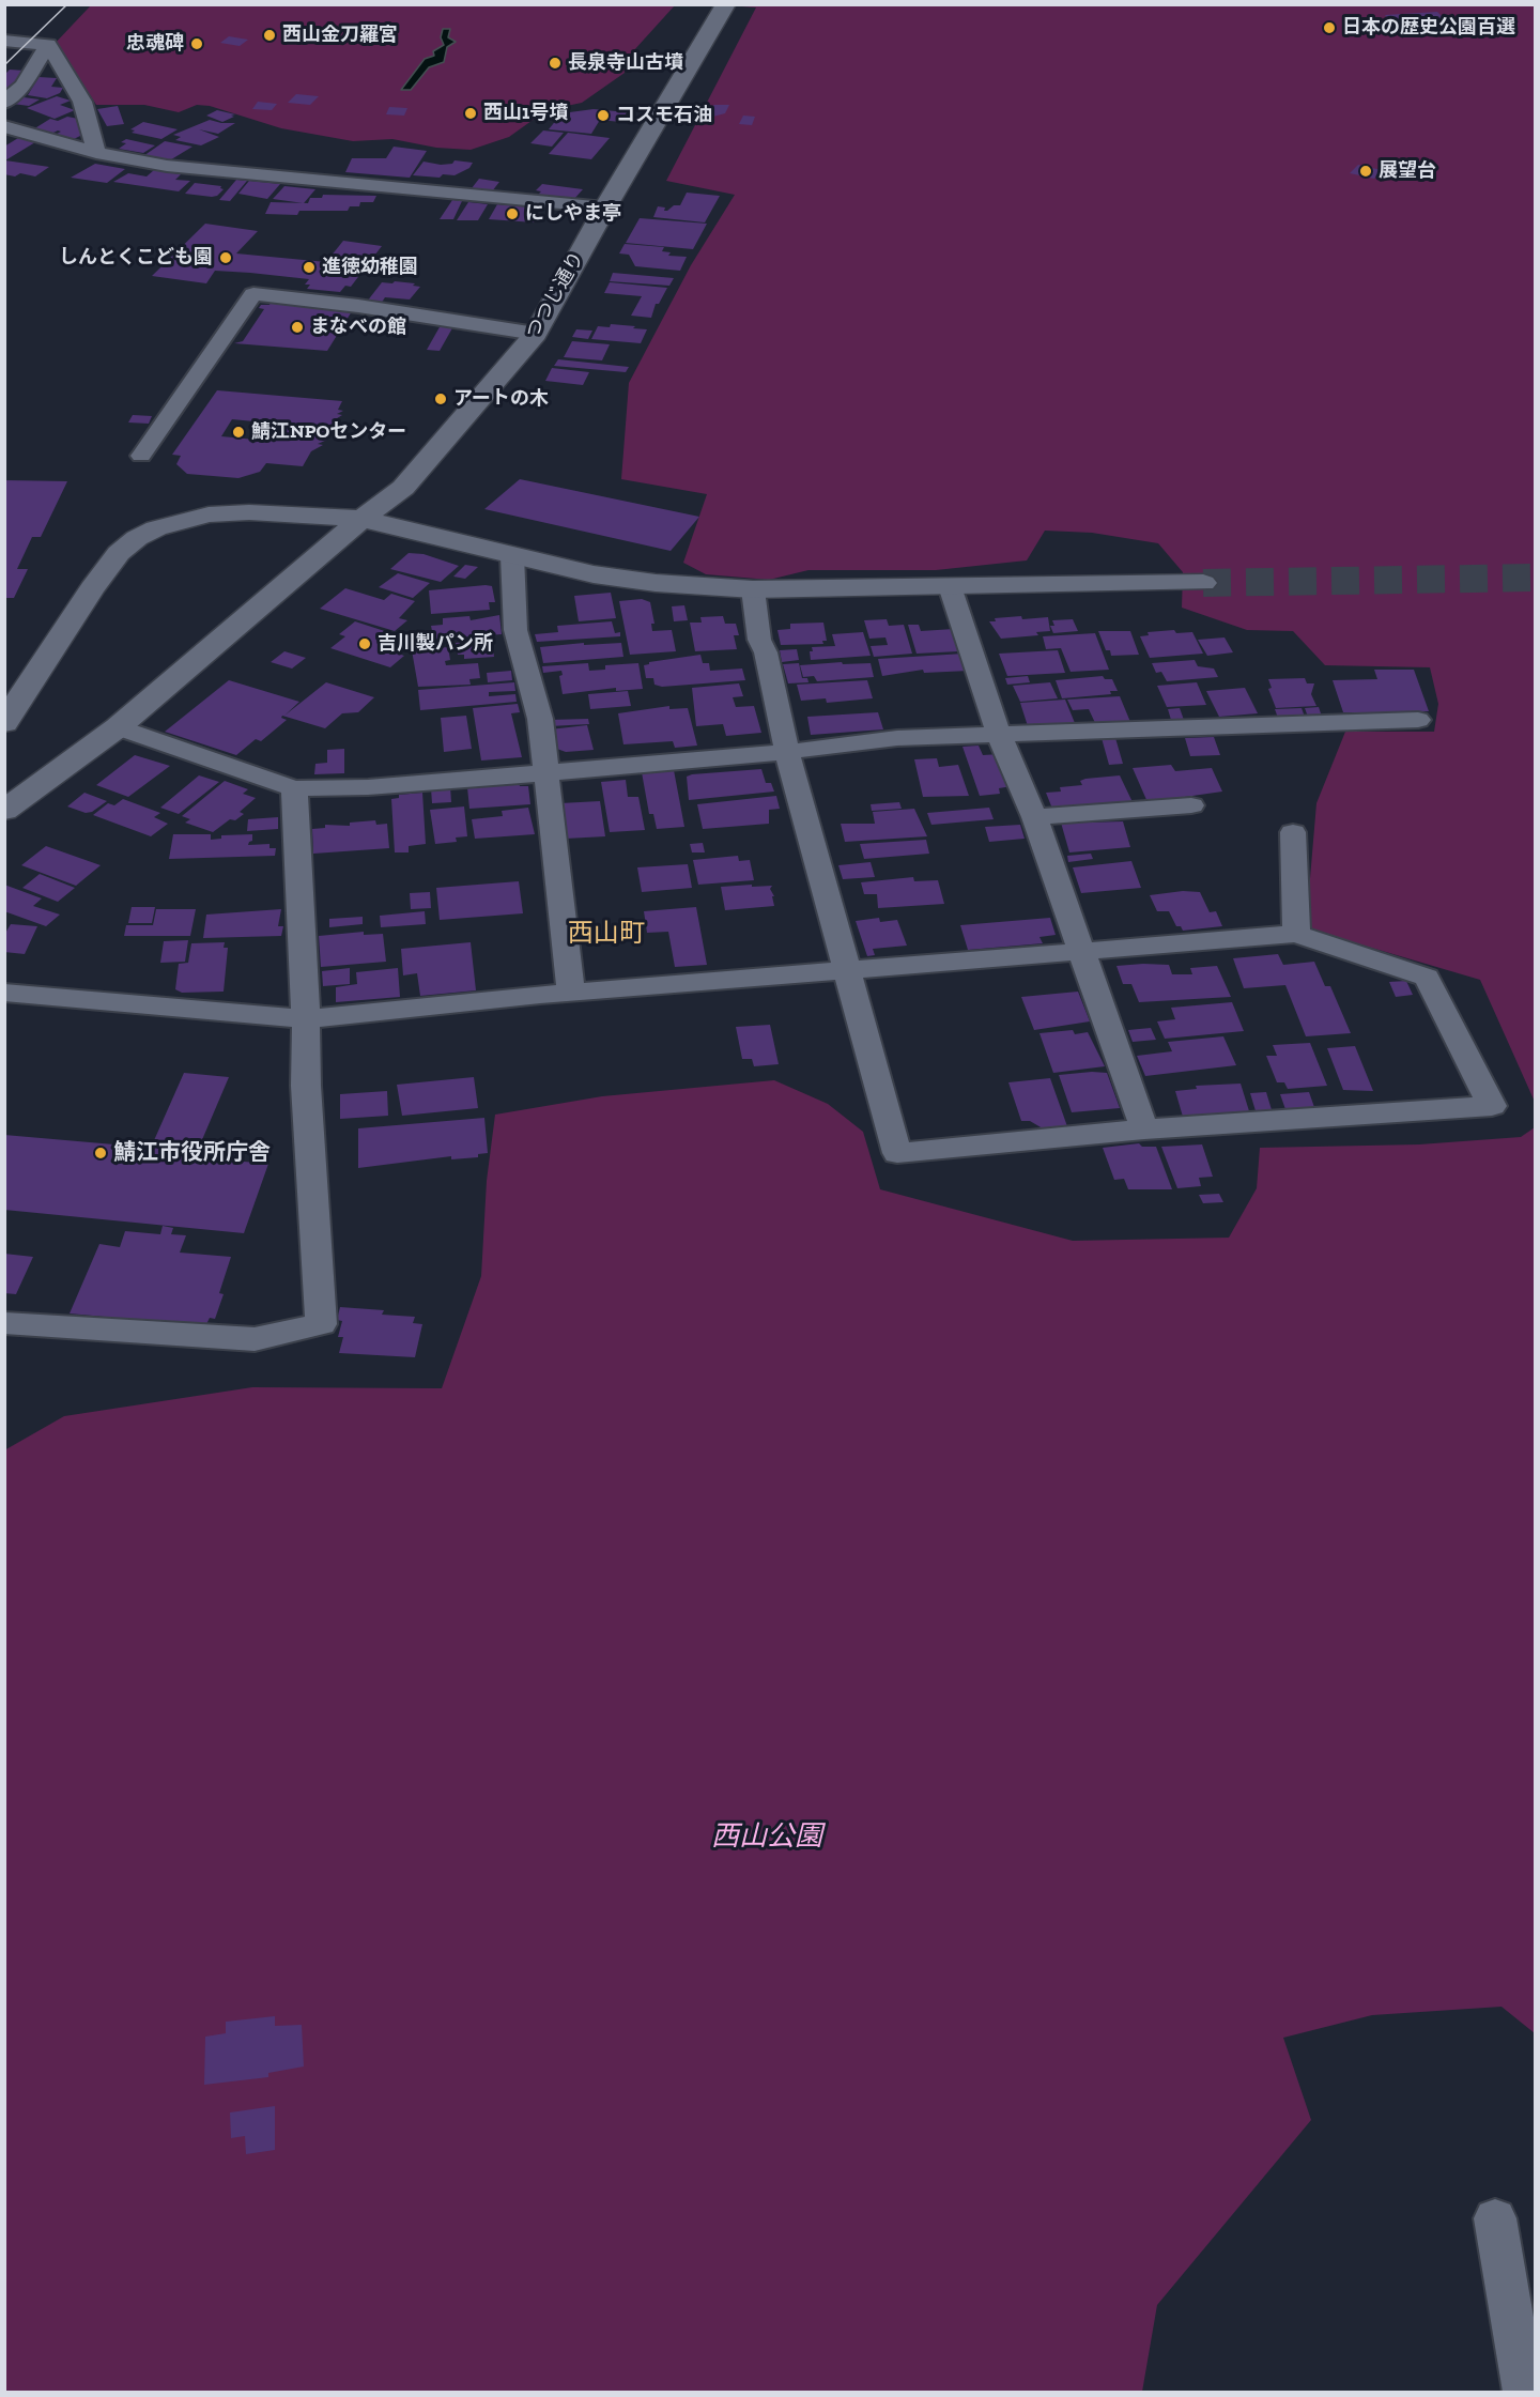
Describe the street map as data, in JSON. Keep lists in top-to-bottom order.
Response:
{
  "streets": {
    "street": ["つつじ通り"]
  },
  "districts": ["西山町"],
  "parks": ["西山公園"],
  "places": [
    "日本の歴史公園百選",
    "西山金刀羅宮",
    "忠魂碑",
    "長泉寺山古墳",
    "西山1号墳",
    "コスモ石油",
    "展望台",
    "にしやま亭",
    "しんとくこども園",
    "進徳幼稚園",
    "まなべの館",
    "アートの木",
    "鯖江NPOセンター",
    "吉川製パン所",
    "鯖江市役所庁舎"
  ]
}
